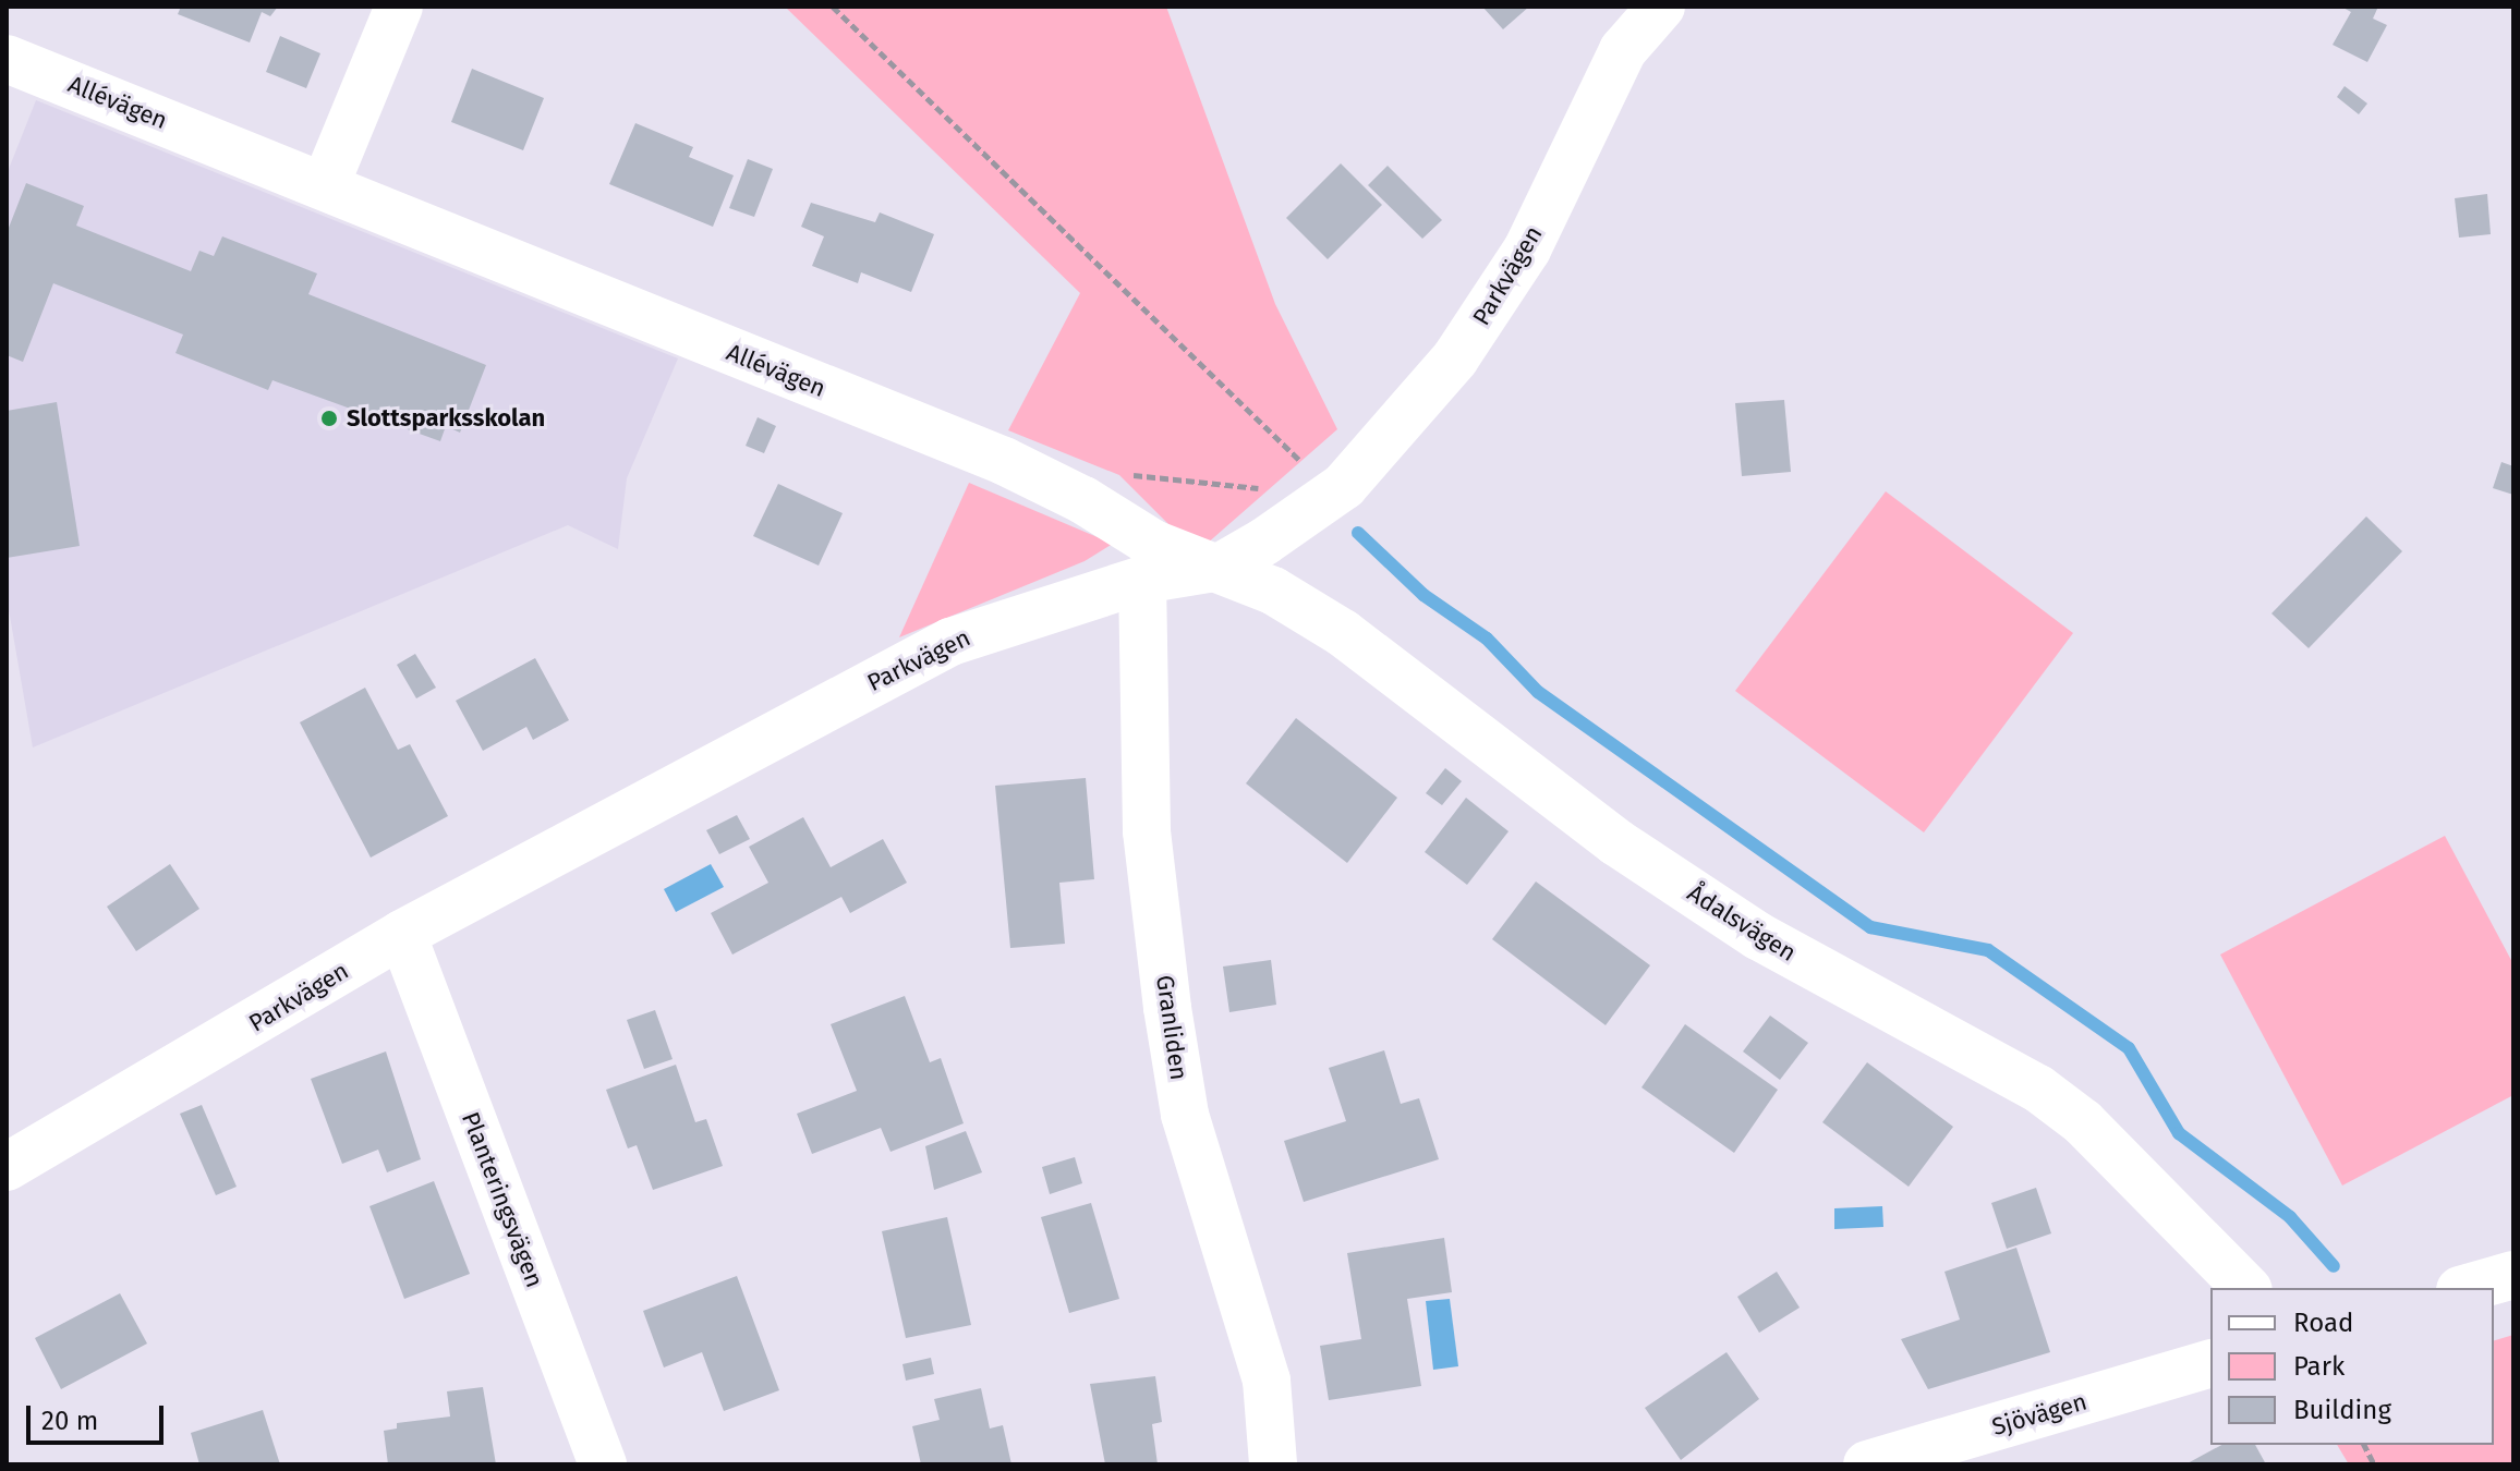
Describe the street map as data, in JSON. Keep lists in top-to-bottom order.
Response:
{
  "streets": {
    "street": [
      "Allévägen",
      "Parkvägen",
      "Ådalsvägen",
      "Granliden",
      "Planteringsvägen",
      "Sjövägen"
    ]
  },
  "crossings": [
    ["Allévägen", "Parkvägen"],
    ["Allévägen", "Ådalsvägen"],
    ["Parkvägen", "Ådalsvägen"],
    ["Parkvägen", "Granliden"],
    ["Parkvägen", "Planteringsvägen"]
  ],
  "places": ["Slottsparksskolan"],
  "legend": ["Road", "Park", "Building"],
  "scale_bar": "20 m"
}
